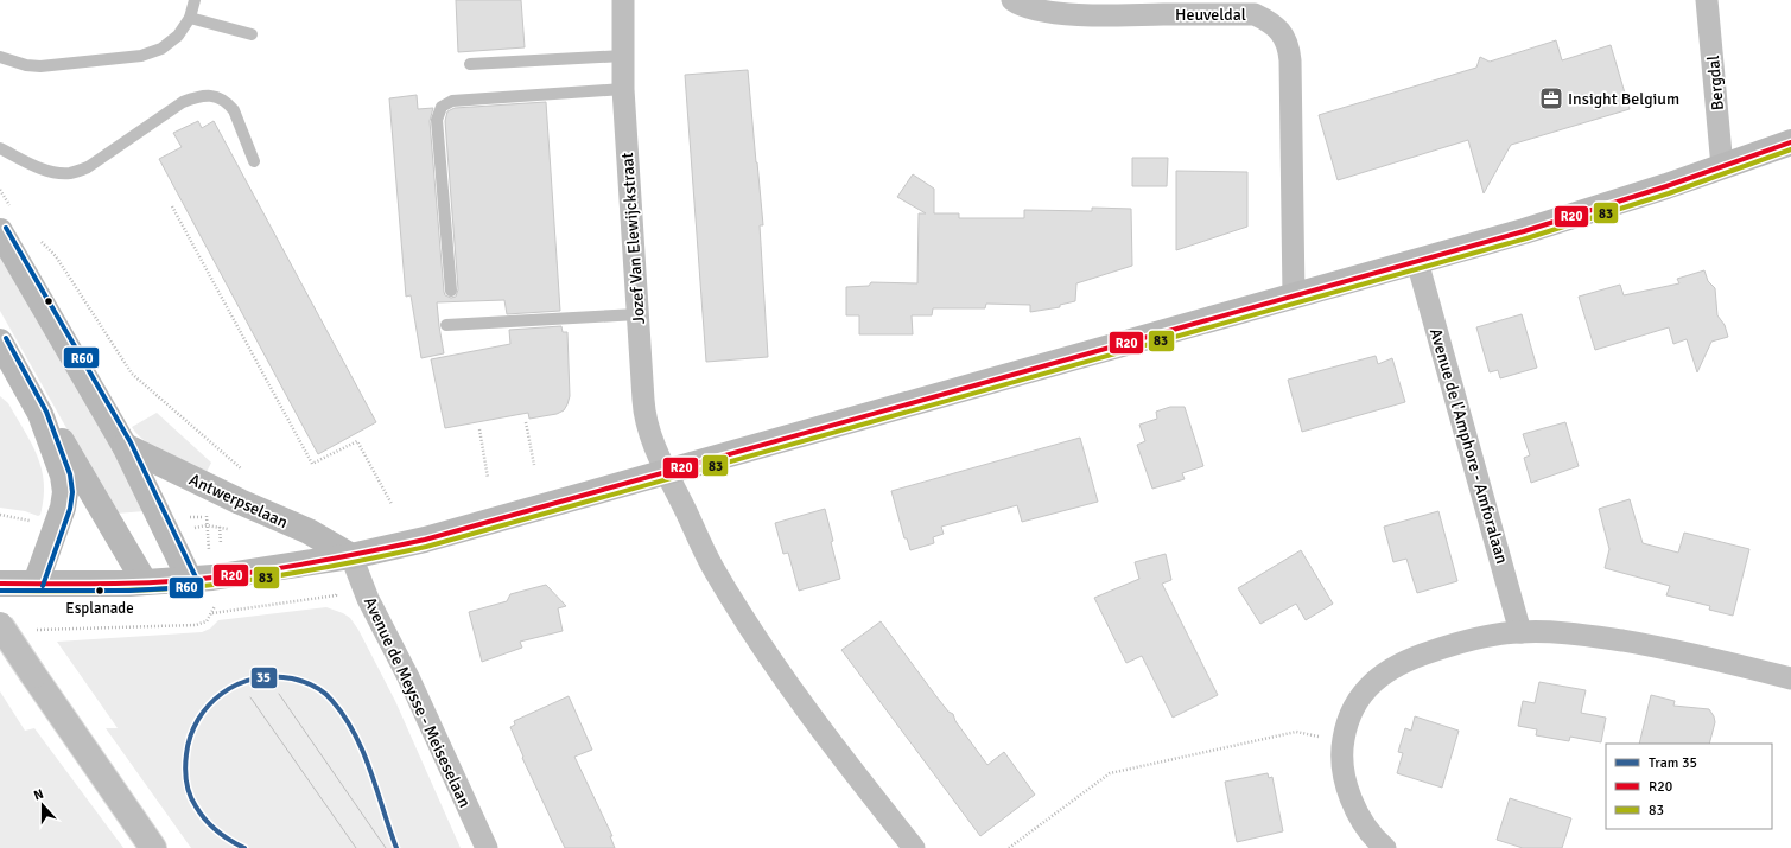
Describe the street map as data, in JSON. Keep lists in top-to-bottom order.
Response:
{
  "streets": {
    "main road": ["Antwerpselaan"],
    "street": [
      "Heuveldal",
      "Bergdal",
      "Jozef Van Elewijckstraat",
      "Avenue de l'Amphore - Amforalaan",
      "Avenue de Meysse - Meiseselaan"
    ]
  },
  "crossings": [
    ["Antwerpselaan", "Avenue de Meysse - Meiseselaan"]
  ],
  "places": {
    "office": ["Insight Belgium"],
    "other": ["Esplanade"]
  },
  "lines": [
    "transit line R20",
    "transit line 83",
    "transit line R60",
    "tram line 35"
  ],
  "legend": ["Tram 35", "R20", "83"],
  "north": "top"
}
